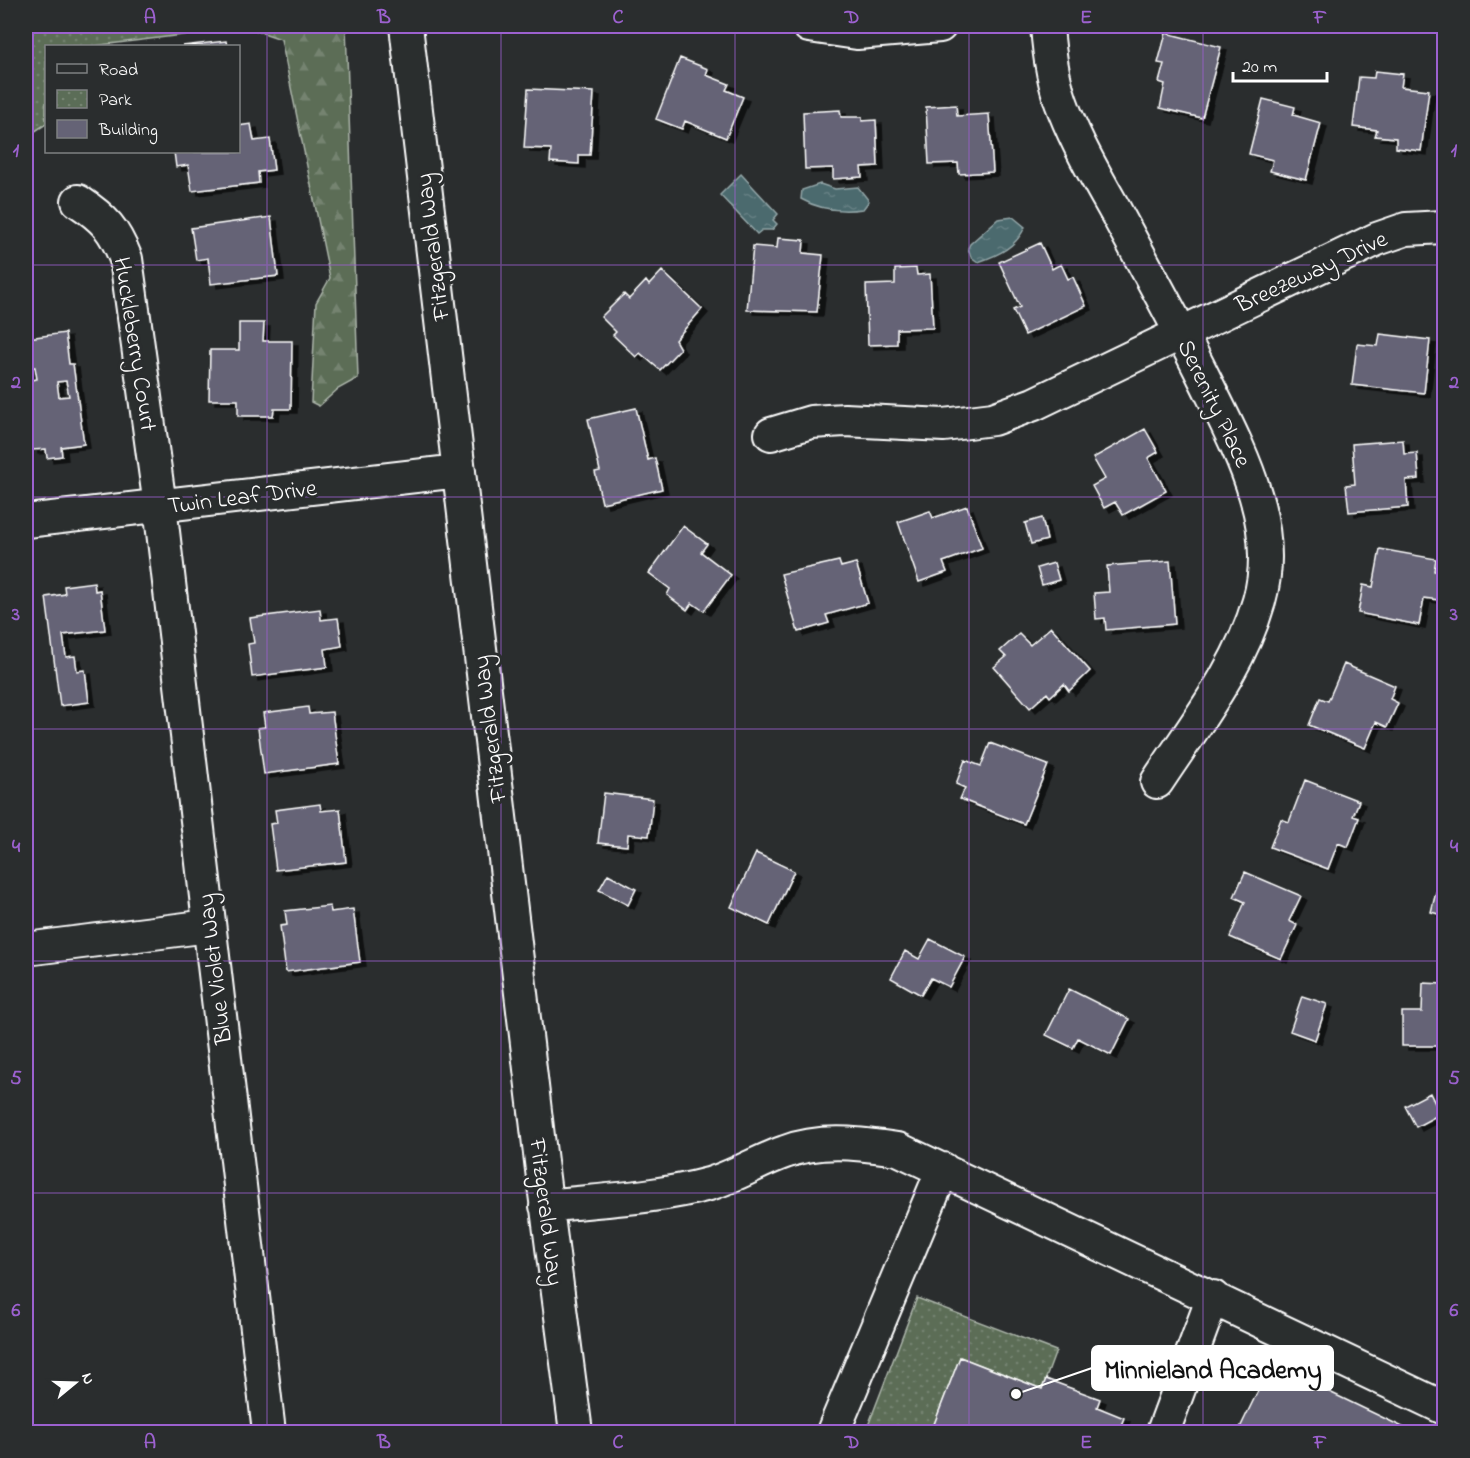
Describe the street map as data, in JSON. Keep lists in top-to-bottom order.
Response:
{
  "streets": {
    "street": [
      "Fitzgerald Way",
      "Breezeway Drive",
      "Huckleberry Court",
      "Serenity Place",
      "Twin Leaf Drive",
      "Blue Violet Way"
    ]
  },
  "crossings": [
    ["Fitzgerald Way", "Twin Leaf Drive"],
    ["Breezeway Drive", "Serenity Place"],
    ["Huckleberry Court", "Twin Leaf Drive"],
    ["Huckleberry Court", "Blue Violet Way"],
    ["Twin Leaf Drive", "Blue Violet Way"]
  ],
  "places": ["Minnieland Academy"],
  "legend": ["Road", "Park", "Building"],
  "scale_bar": "20 m",
  "north": "right",
  "grid": {
    "columns": [
      "A",
      "B",
      "C",
      "D",
      "E",
      "F"
    ],
    "rows": [
      "1",
      "2",
      "3",
      "4",
      "5",
      "6"
    ]
  }
}
